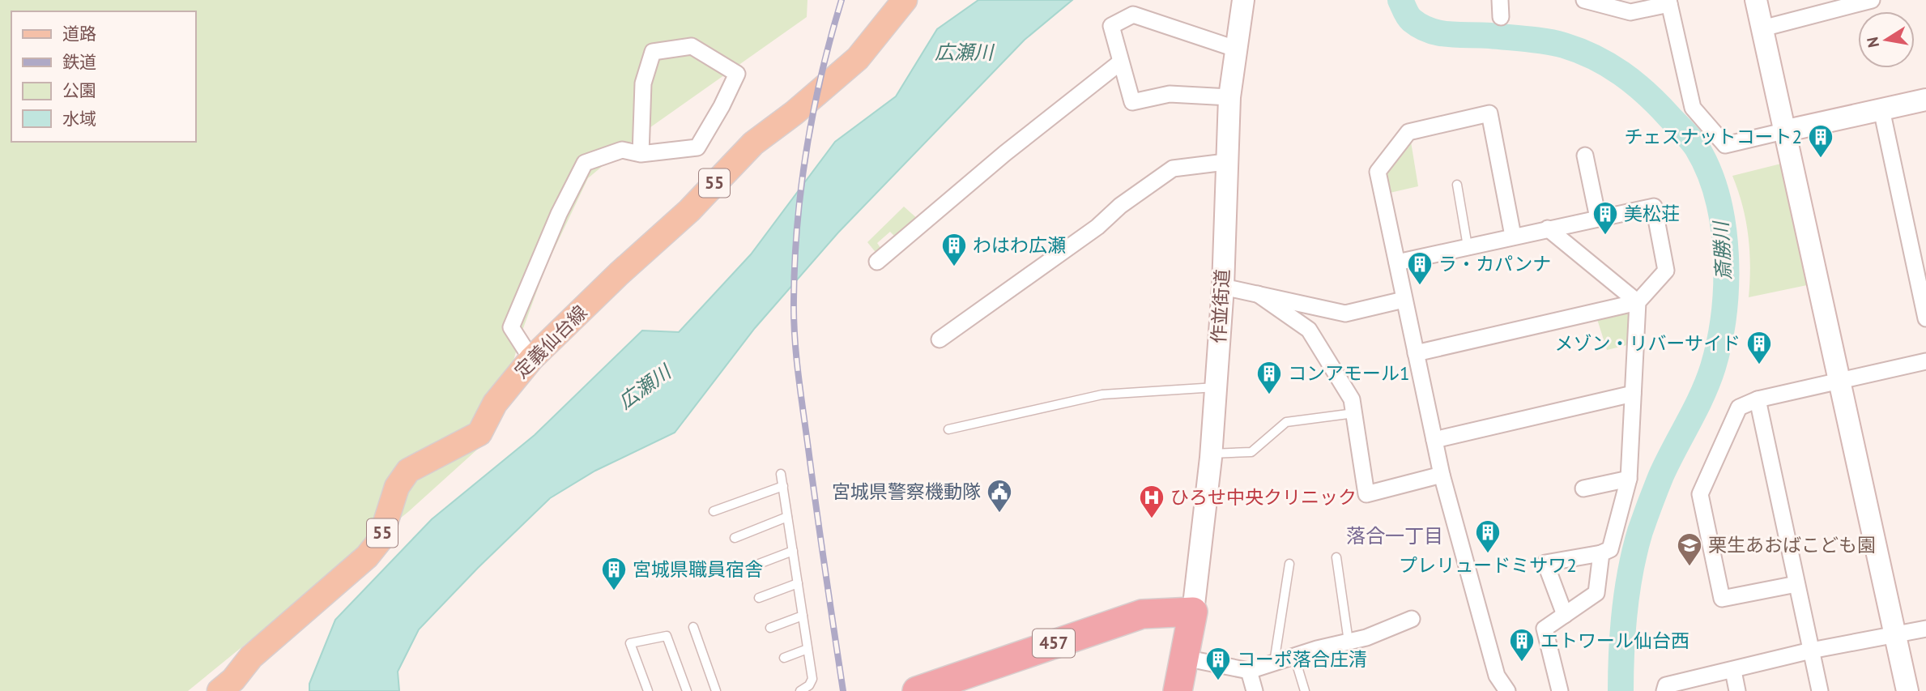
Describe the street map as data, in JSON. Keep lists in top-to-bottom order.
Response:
{
  "streets": {
    "highway": ["457"],
    "main road": ["55", "定義仙台線"],
    "street": ["作並街道"]
  },
  "crossings": [
    ["作並街道", "457"]
  ],
  "districts": ["落合一丁目"],
  "water": ["広瀬川", "斎勝川"],
  "places": {
    "building": [
      "チェスナットコート2",
      "美松荘",
      "わはわ広瀬",
      "ラ・カパンナ",
      "メゾン・リバーサイド",
      "コンアモール1",
      "プレリュードミサワ2",
      "宮城県職員宿舎",
      "エトワール仙台西",
      "コーポ落合庄清"
    ],
    "public building": ["宮城県警察機動隊"],
    "hospital": ["ひろせ中央クリニック"],
    "school or university": ["栗生あおばこども園"]
  },
  "legend": [
    "道路",
    "鉄道",
    "公園",
    "水域"
  ],
  "north": "left"
}
